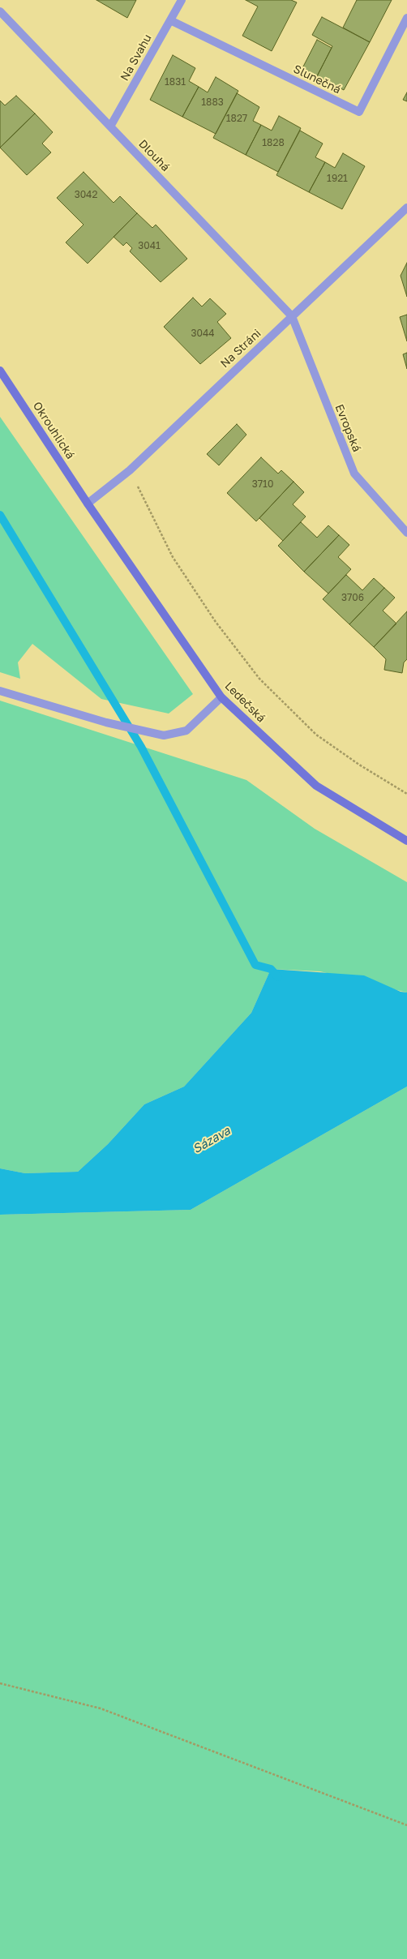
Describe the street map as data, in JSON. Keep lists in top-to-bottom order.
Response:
{
  "streets": {
    "main road": ["Okrouhlická", "Ledečská"],
    "street": [
      "Na Svahu",
      "Slunečná",
      "Dlouhá",
      "Na Stráni",
      "Evropská"
    ]
  },
  "crossings": [
    ["Na Svahu", "Slunečná"],
    ["Na Svahu", "Dlouhá"],
    ["Dlouhá", "Na Stráni"],
    ["Dlouhá", "Evropská"],
    ["Na Stráni", "Evropská"],
    ["Na Stráni", "Okrouhlická"],
    ["Na Stráni", "Ledečská"],
    ["Okrouhlická", "Ledečská"]
  ],
  "water": ["Sázava"],
  "house_numbers": [
    "1831",
    "1883",
    "1827",
    "1828",
    "1921",
    "3042",
    "3041",
    "3044",
    "3710",
    "3706"
  ]
}
